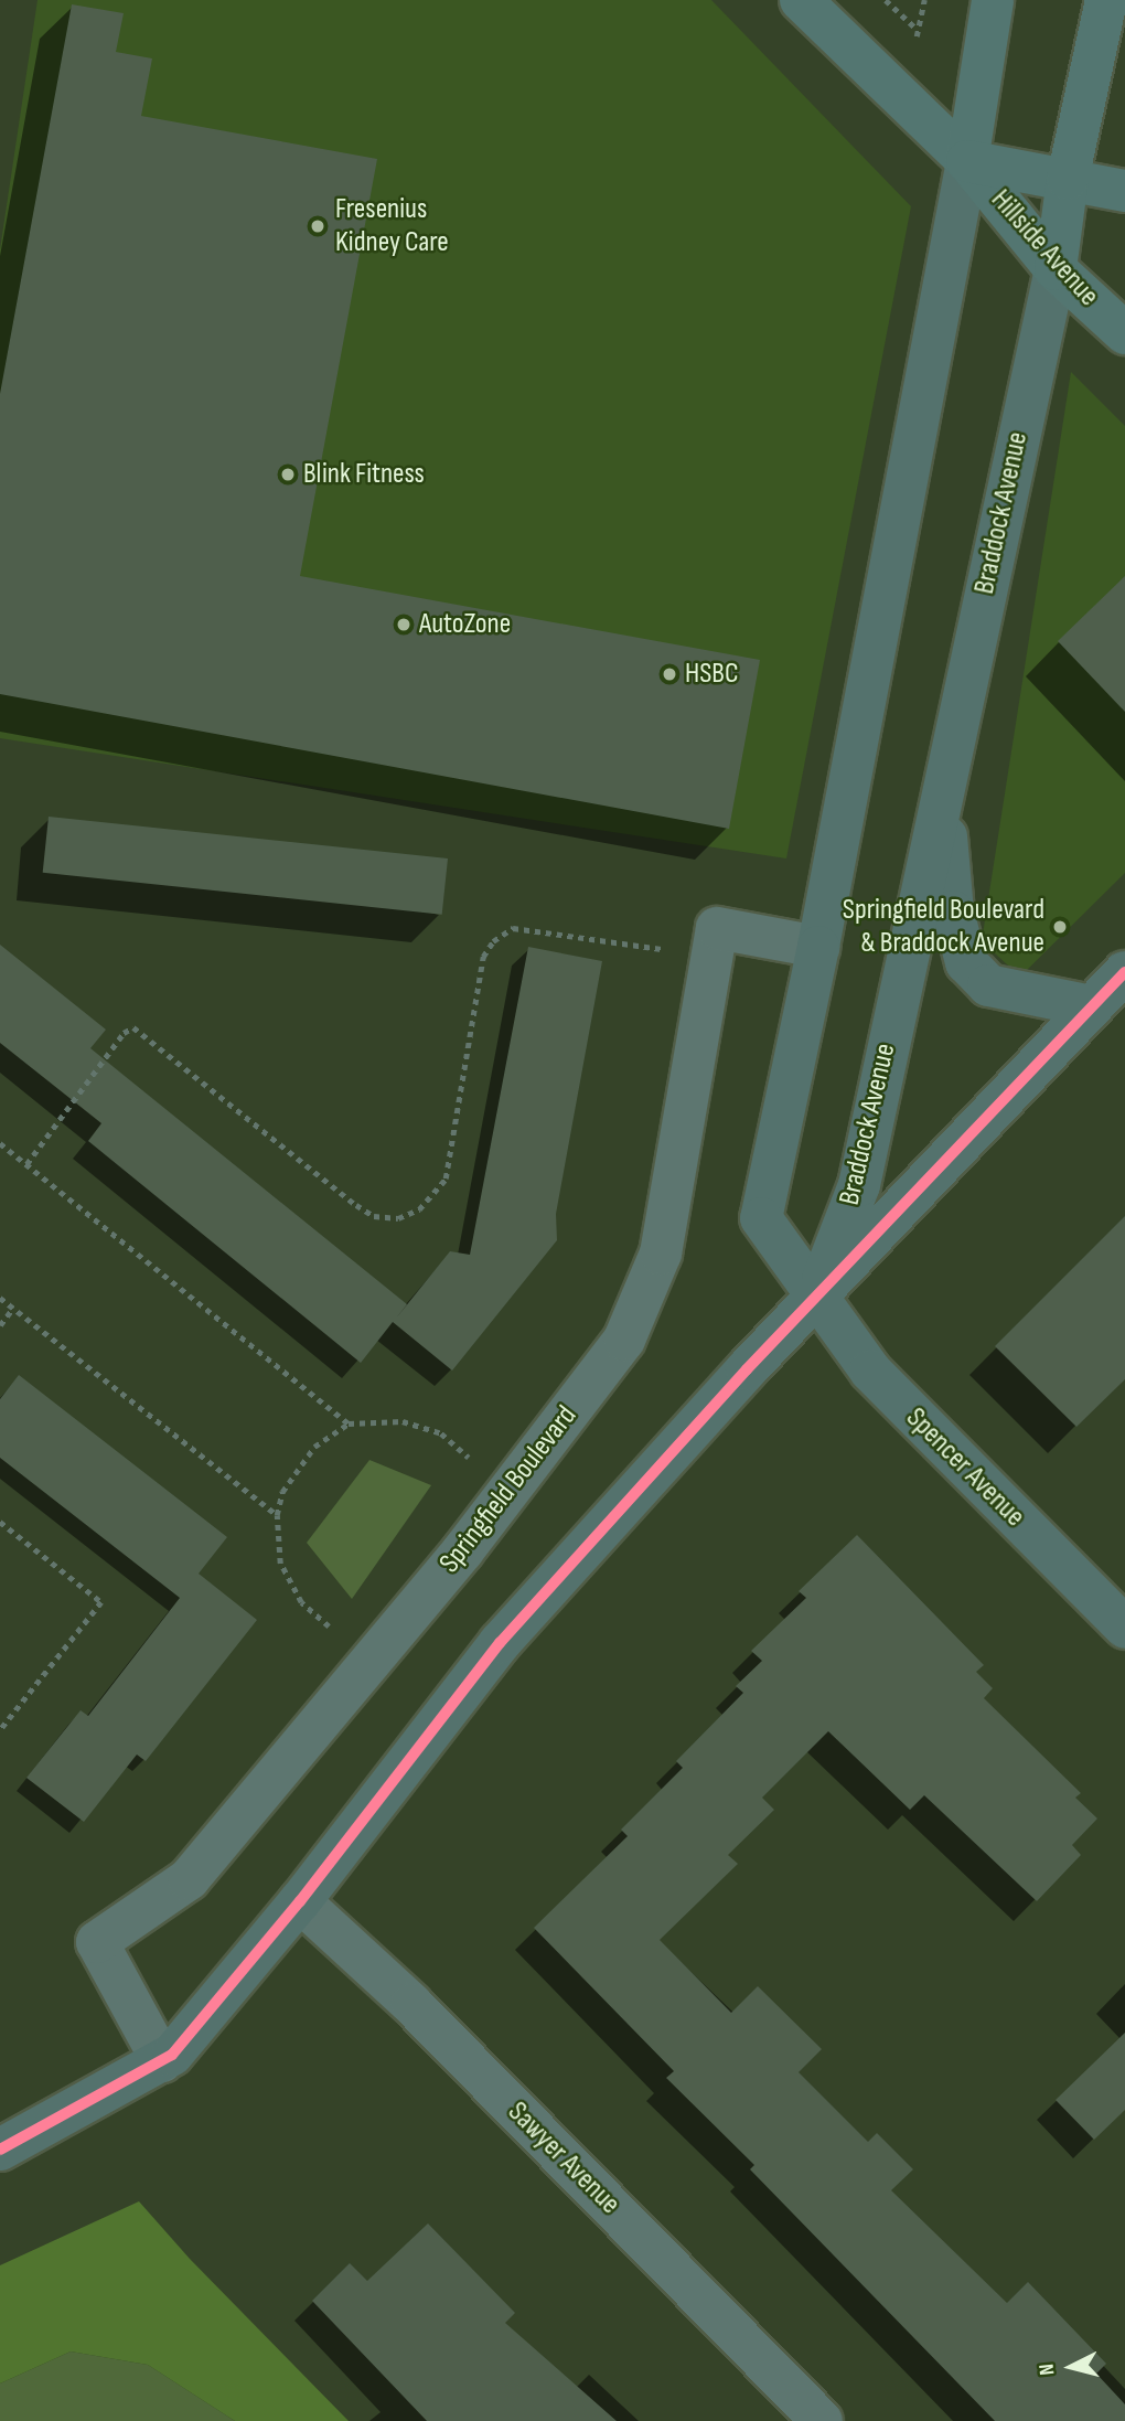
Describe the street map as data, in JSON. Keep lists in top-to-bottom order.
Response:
{
  "streets": {
    "main road": ["Hillside Avenue", "Braddock Avenue"],
    "street": ["Spencer Avenue", "Springfield Boulevard", "Sawyer Avenue"]
  },
  "crossings": [
    ["Hillside Avenue", "Braddock Avenue"],
    ["Braddock Avenue", "Spencer Avenue"]
  ],
  "places": [
    "Fresenius Kidney Care",
    "Blink Fitness",
    "AutoZone",
    "HSBC",
    "Springfield Boulevard & Braddock Avenue"
  ],
  "north": "left"
}
